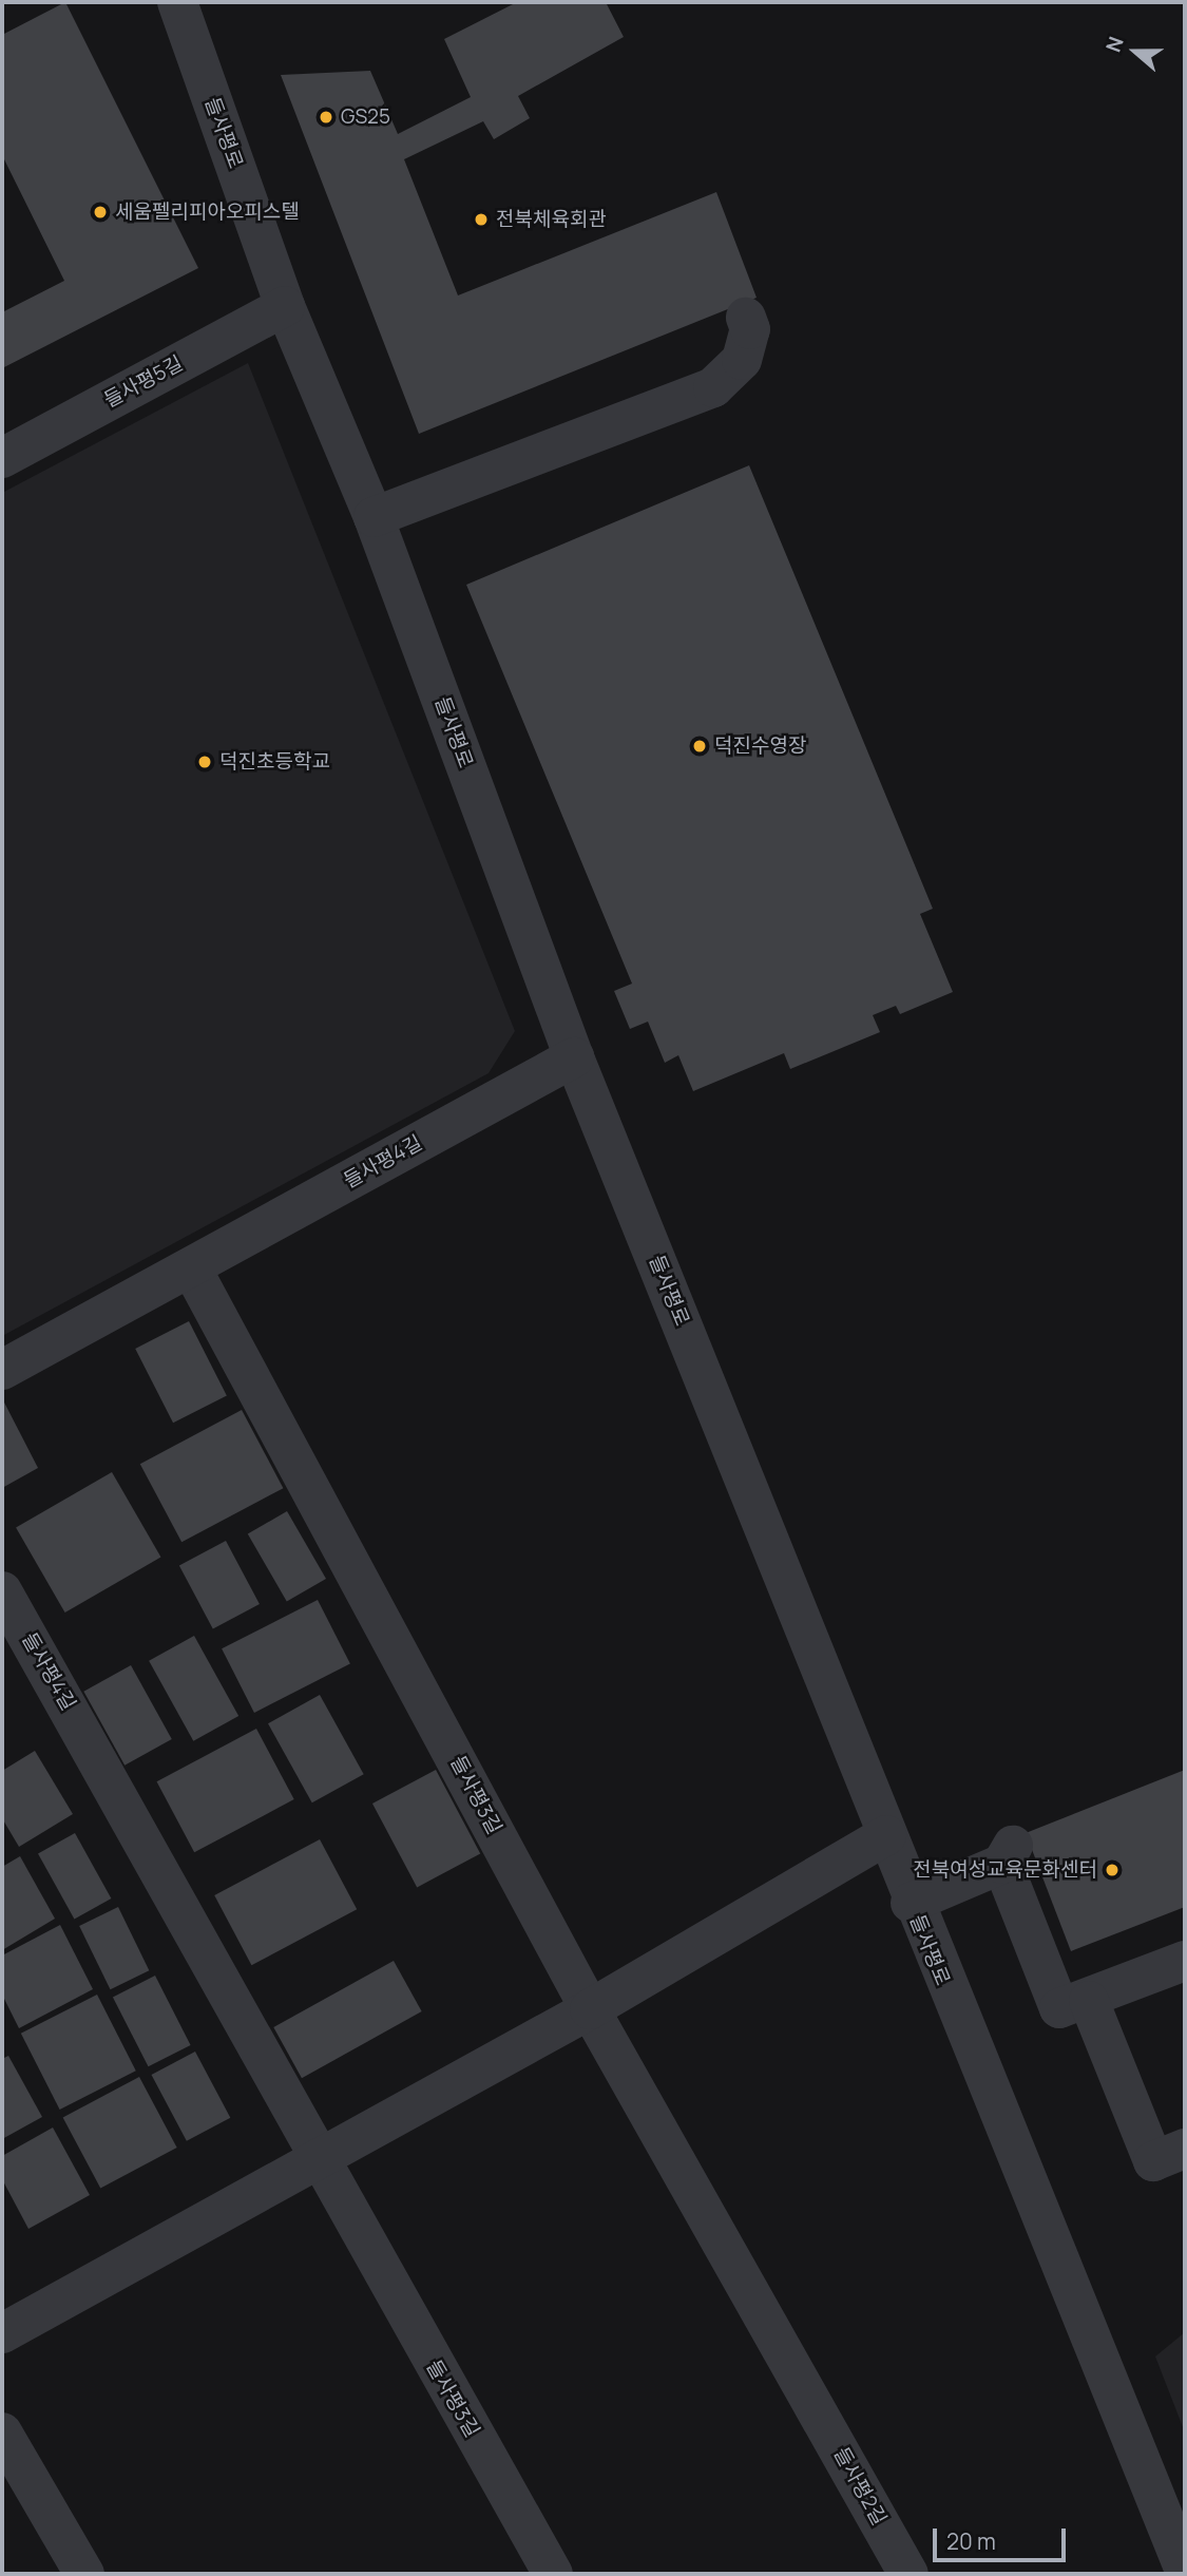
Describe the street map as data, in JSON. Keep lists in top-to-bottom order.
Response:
{
  "streets": {
    "street": [
      "들사평로",
      "들사평5길",
      "들사평4길",
      "들사평3길",
      "들사평2길"
    ]
  },
  "crossings": [
    ["들사평로", "들사평5길"],
    ["들사평로", "들사평4길"],
    ["들사평4길", "들사평3길"],
    ["들사평3길", "들사평2길"]
  ],
  "places": [
    "GS25",
    "세움펠리피아오피스텔",
    "전북체육회관",
    "덕진수영장",
    "덕진초등학교",
    "전북여성교육문화센터"
  ],
  "scale_bar": "20 m",
  "north": "left"
}
